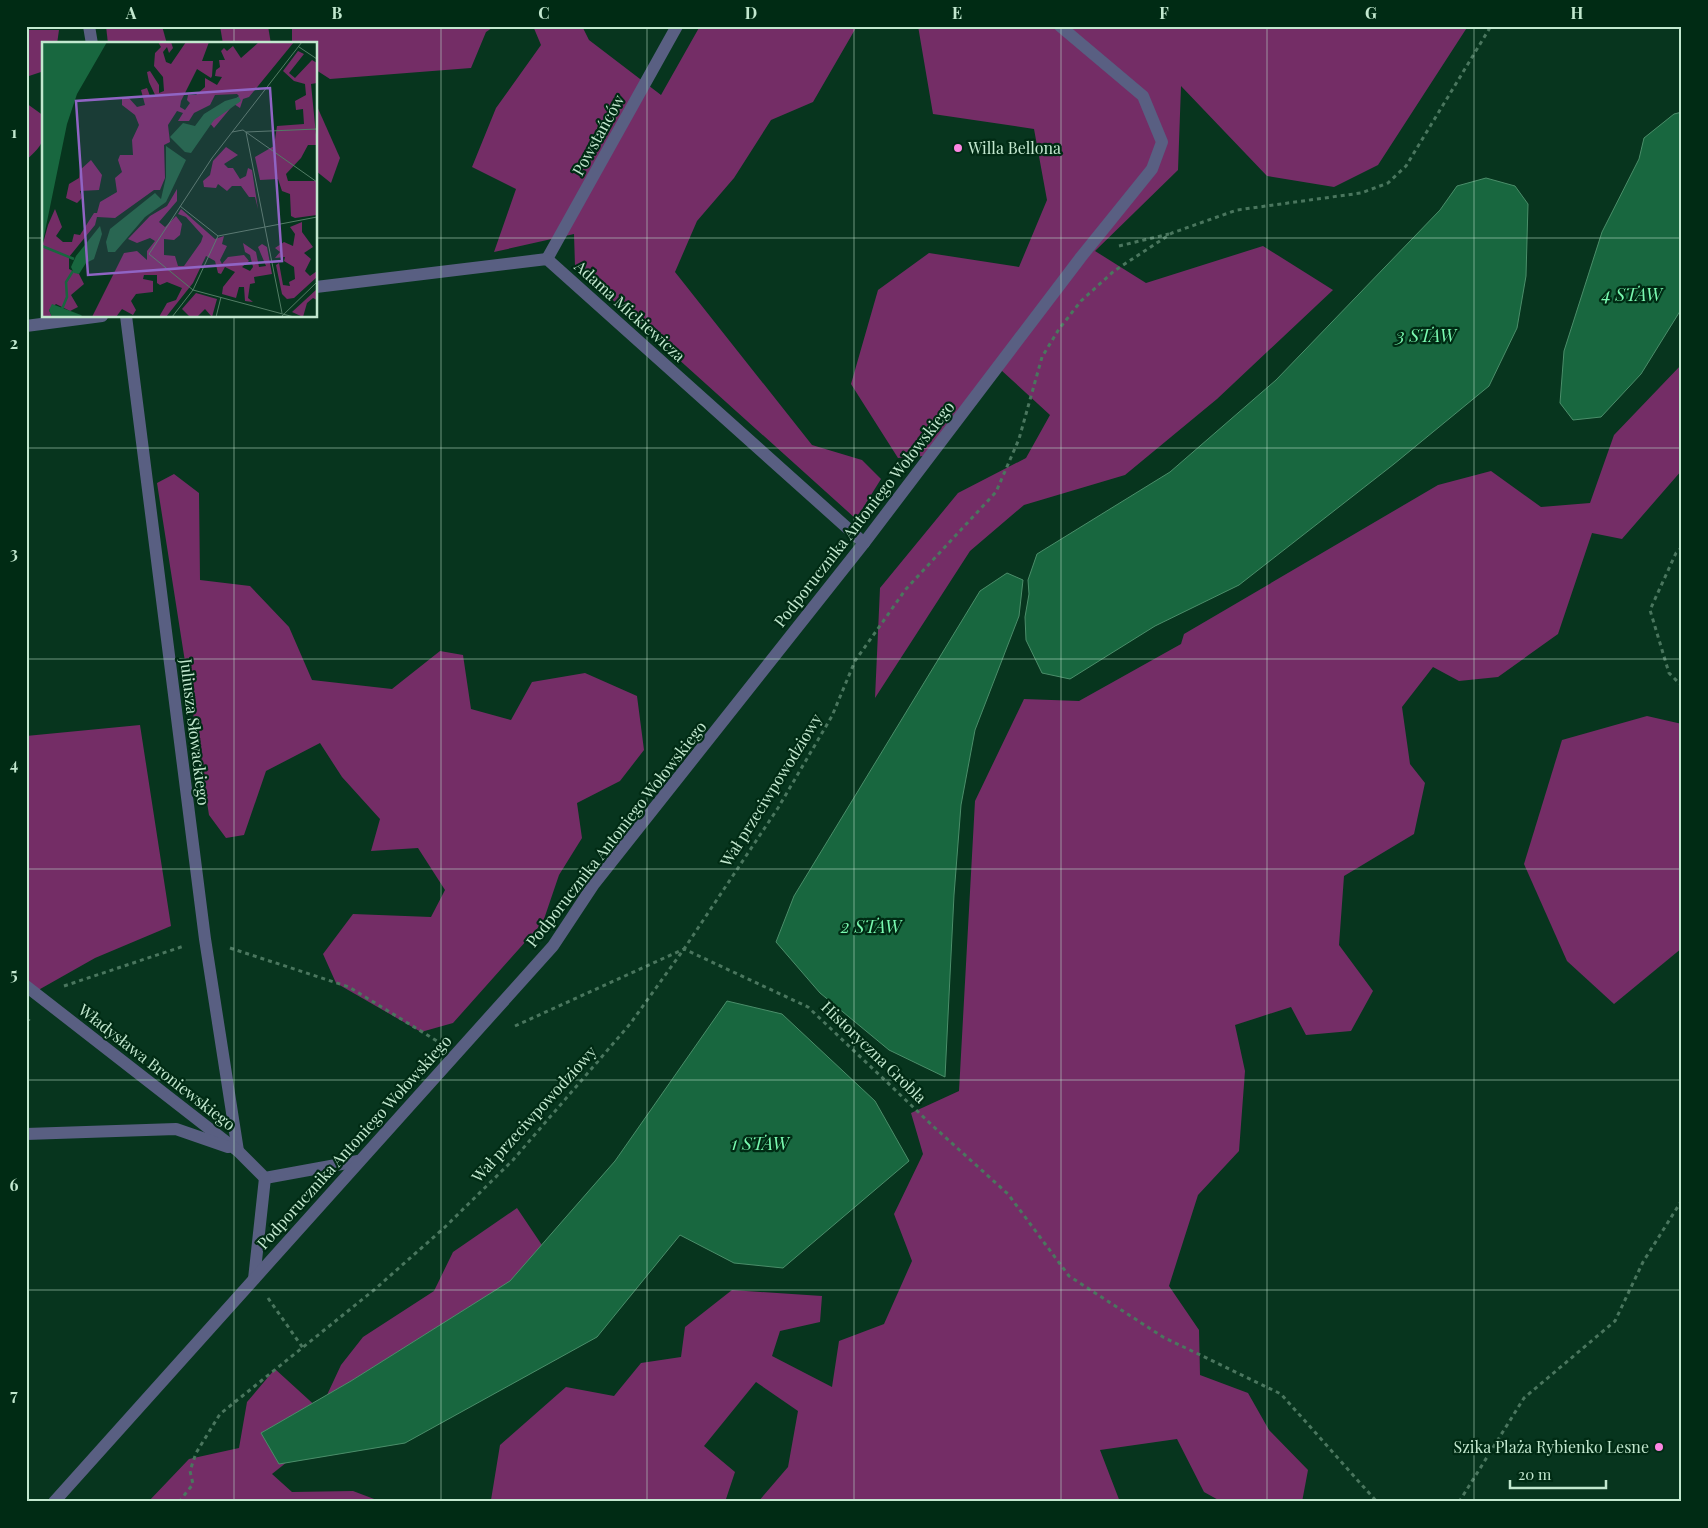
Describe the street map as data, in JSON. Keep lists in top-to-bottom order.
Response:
{
  "streets": {
    "street": [
      "Powstańców",
      "Adama Mickiewicza",
      "Podporucznika Antoniego Wołowskiego",
      "Juliusza Słowackiego",
      "Władysława Broniewskiego"
    ],
    "path": ["Wał przeciwpowodziowy", "Historyczna Grobla"]
  },
  "crossings": [
    ["Powstańców", "Adama Mickiewicza"],
    ["Adama Mickiewicza", "Podporucznika Antoniego Wołowskiego"],
    ["Juliusza Słowackiego", "Władysława Broniewskiego"],
    ["Wał przeciwpowodziowy", "Historyczna Grobla"]
  ],
  "water": [
    "4 STAW",
    "3 STAW",
    "2 STAW",
    "1 STAW"
  ],
  "places": ["Willa Bellona", "Szika Plaża Rybienko Lesne"],
  "scale_bar": "20 m",
  "grid": {
    "columns": [
      "A",
      "B",
      "C",
      "D",
      "E",
      "F",
      "G",
      "H"
    ],
    "rows": [
      "1",
      "2",
      "3",
      "4",
      "5",
      "6",
      "7"
    ]
  }
}
